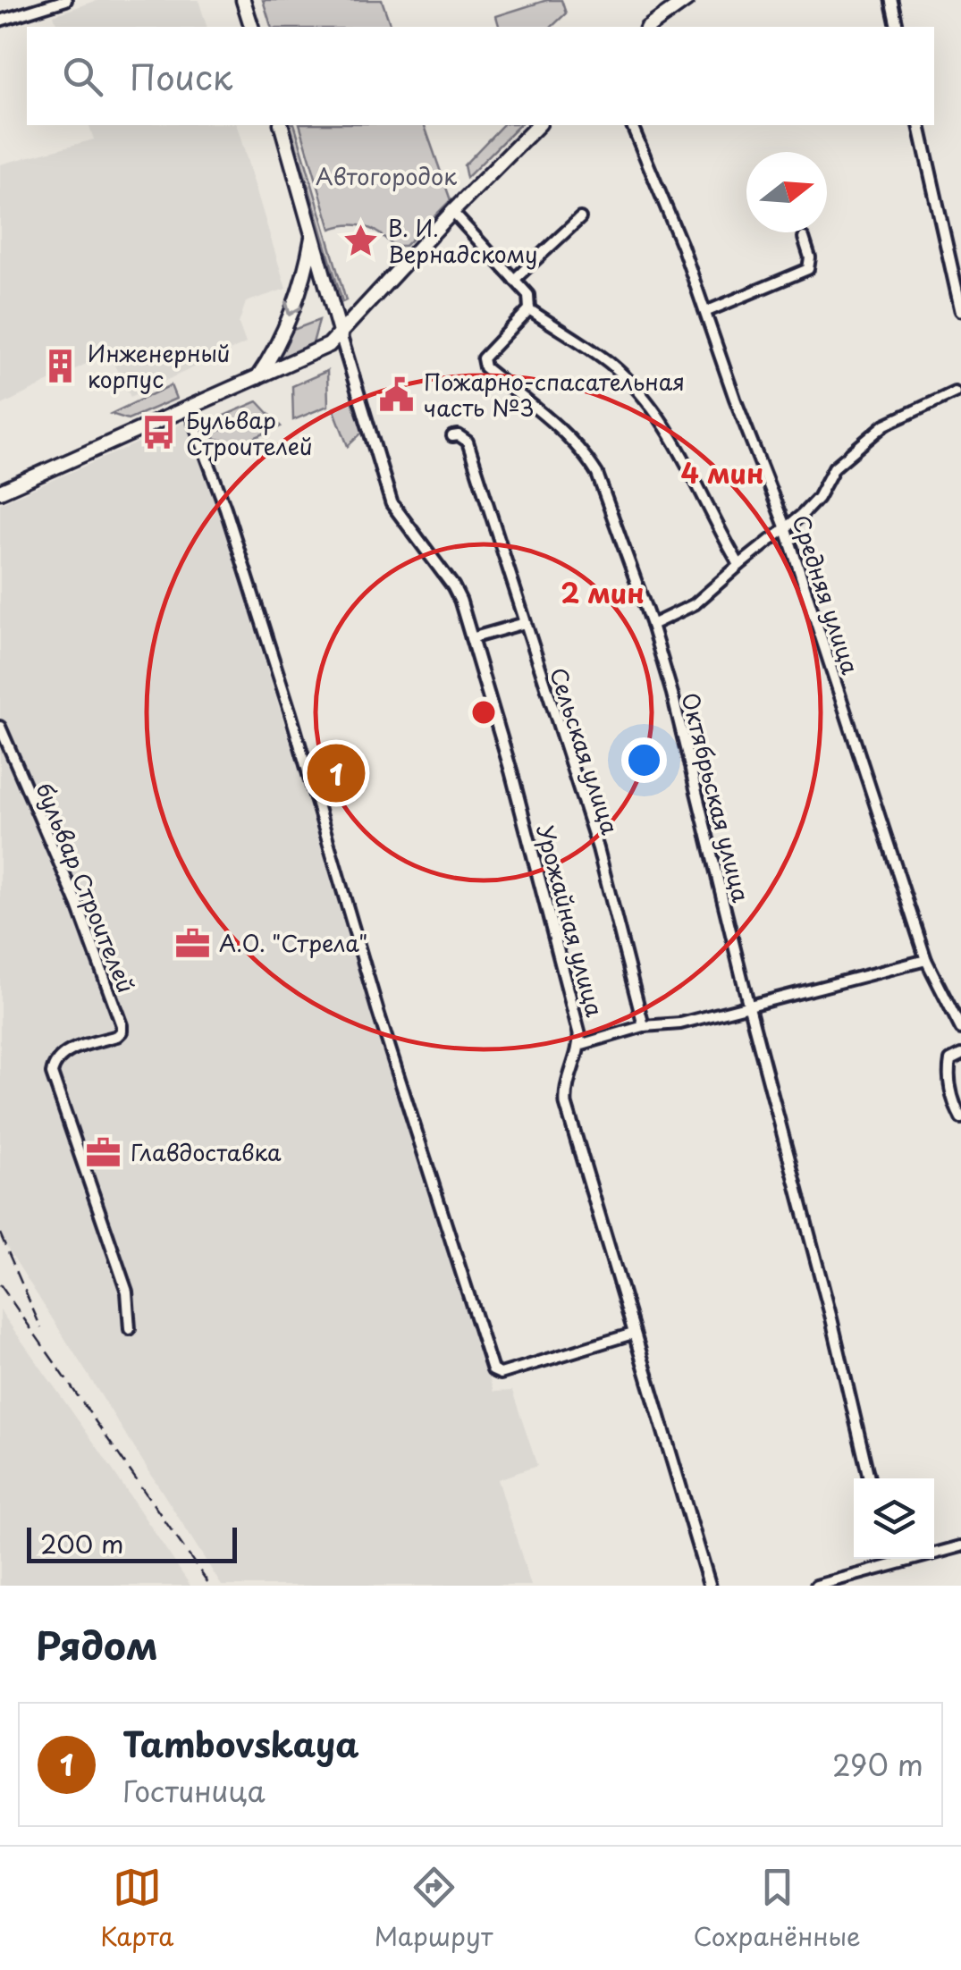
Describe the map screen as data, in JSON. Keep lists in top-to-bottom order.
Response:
{
  "streets": {
    "street": [
      "Средняя улица",
      "Сельская улица",
      "Октябрьская улица",
      "бульвар Строителей",
      "Урожайная улица"
    ]
  },
  "parks": ["Автогородок"],
  "places": {
    "place": ["В. И. Вернадскому"],
    "building": ["Инженерный корпус"],
    "public building": ["Пожарно-спасательная часть №3"],
    "bus stop": ["Бульвар Строителей"],
    "office": ["А.О. \"Стрела\"", "Главдоставка"]
  },
  "scale_bar": "200 m",
  "north": "right",
  "page": {
    "search": "Поиск",
    "pins": "1",
    "scale": "200 m",
    "heading": "Рядом",
    "list": [
      {
        "mark": "1",
        "name": "Tambovskaya",
        "note": "Гостиница",
        "value": "290 m"
      }
    ],
    "nav": ["Карта", "Маршрут", "Сохранённые"]
  },
  "rings": ["4 мин", "2 мин"]
}
